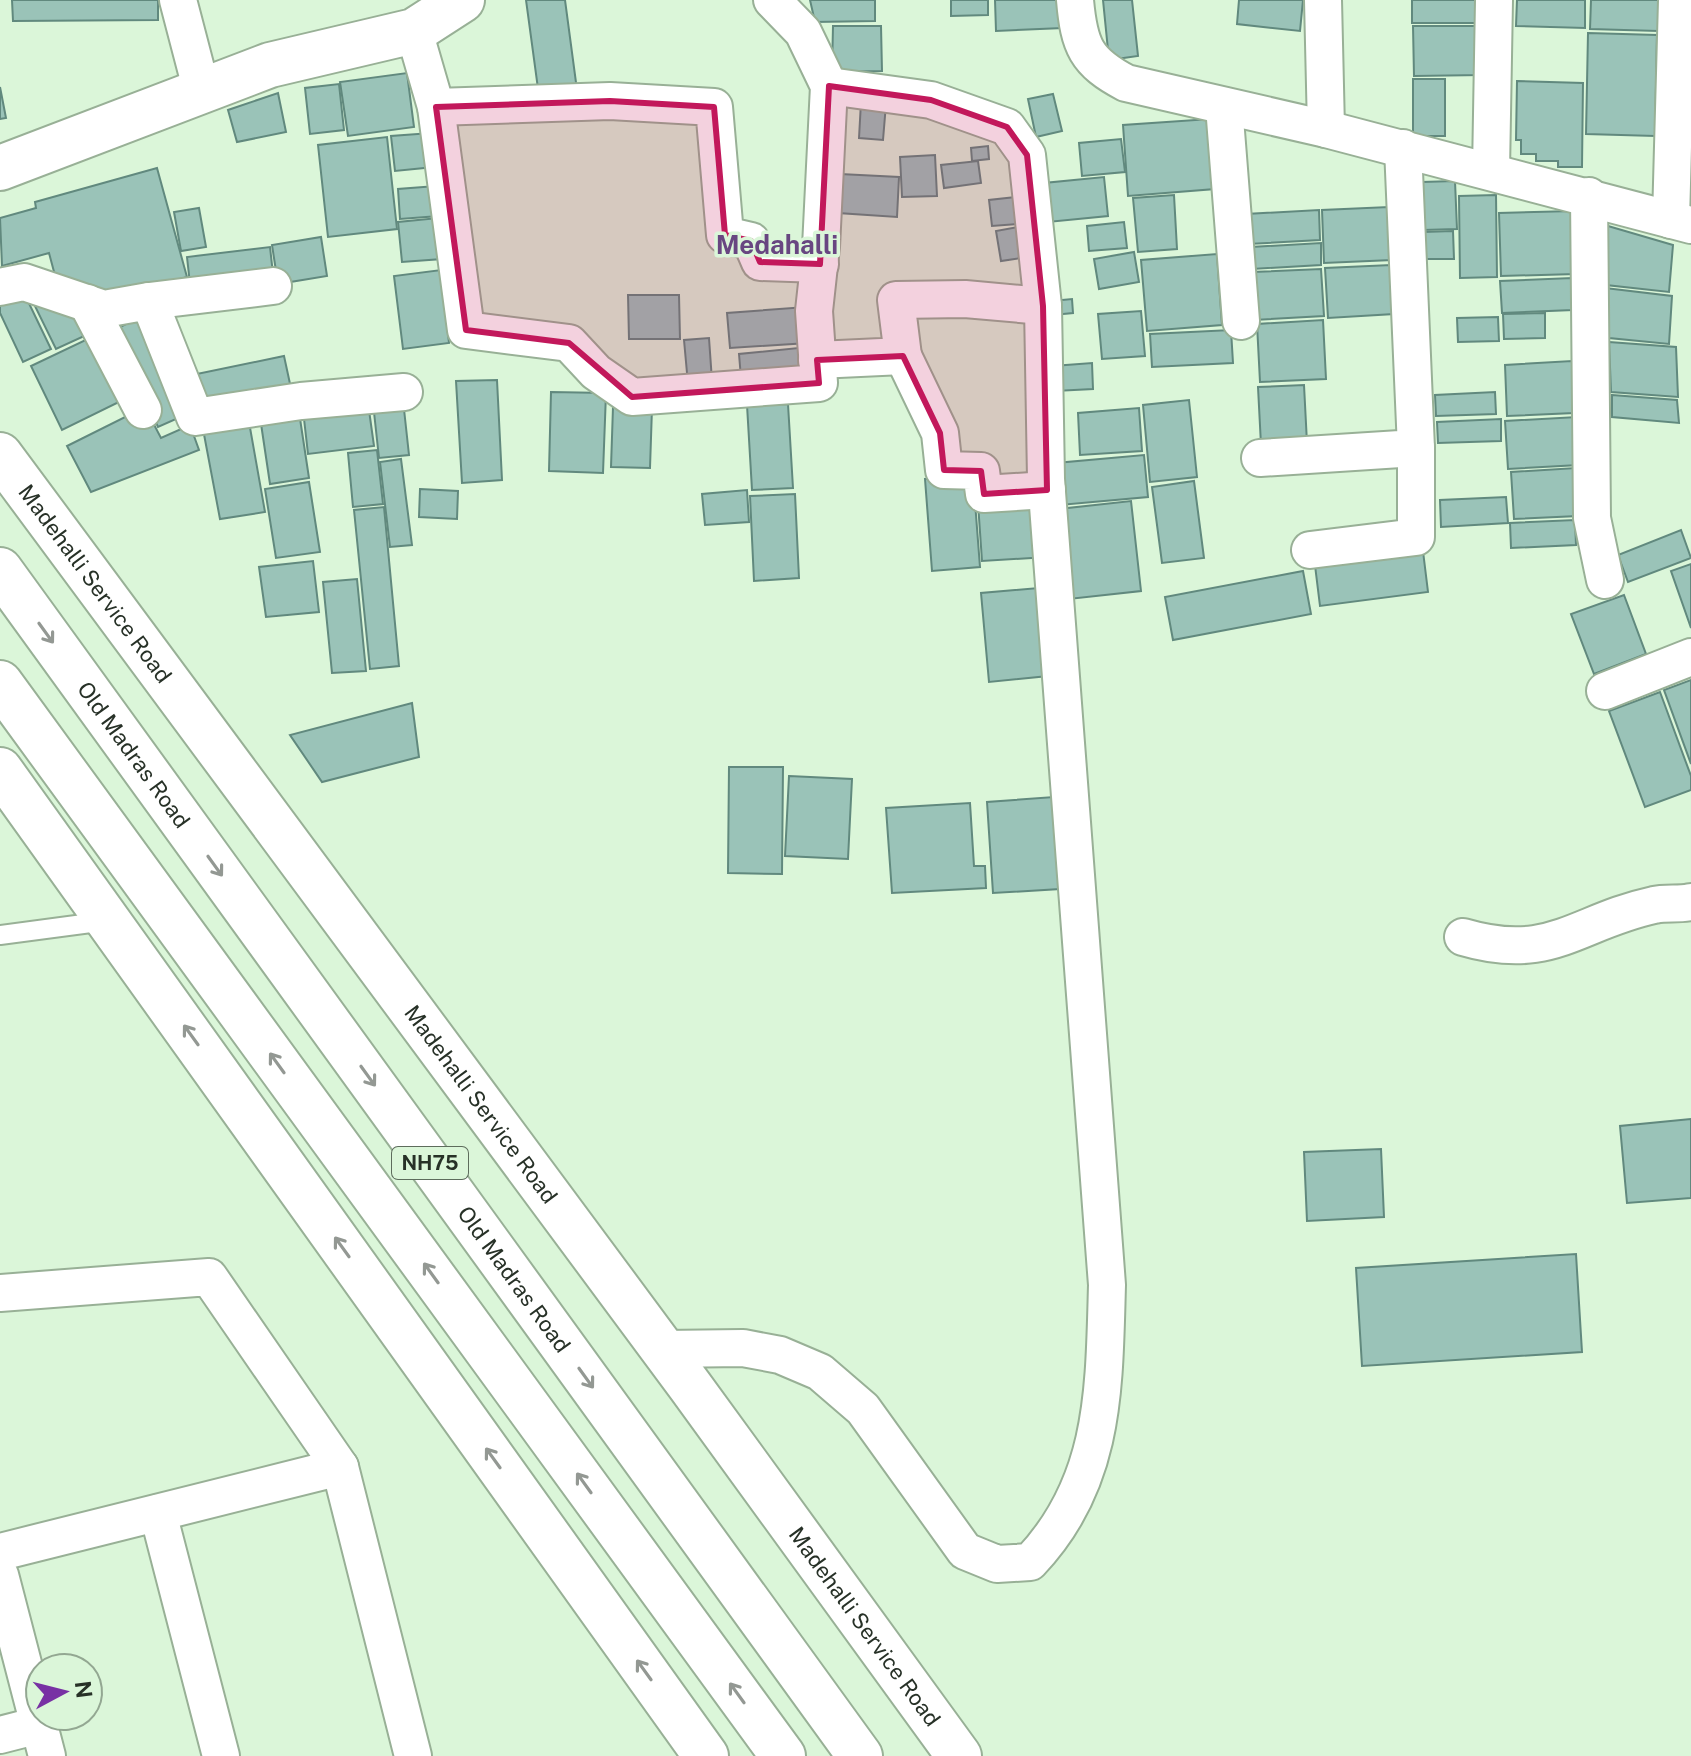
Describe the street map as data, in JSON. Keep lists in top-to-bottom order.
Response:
{
  "streets": {
    "main road": ["Madehalli Service Road", "Old Madras Road", "NH75"]
  },
  "districts": ["Medahalli"],
  "north": "right"
}
